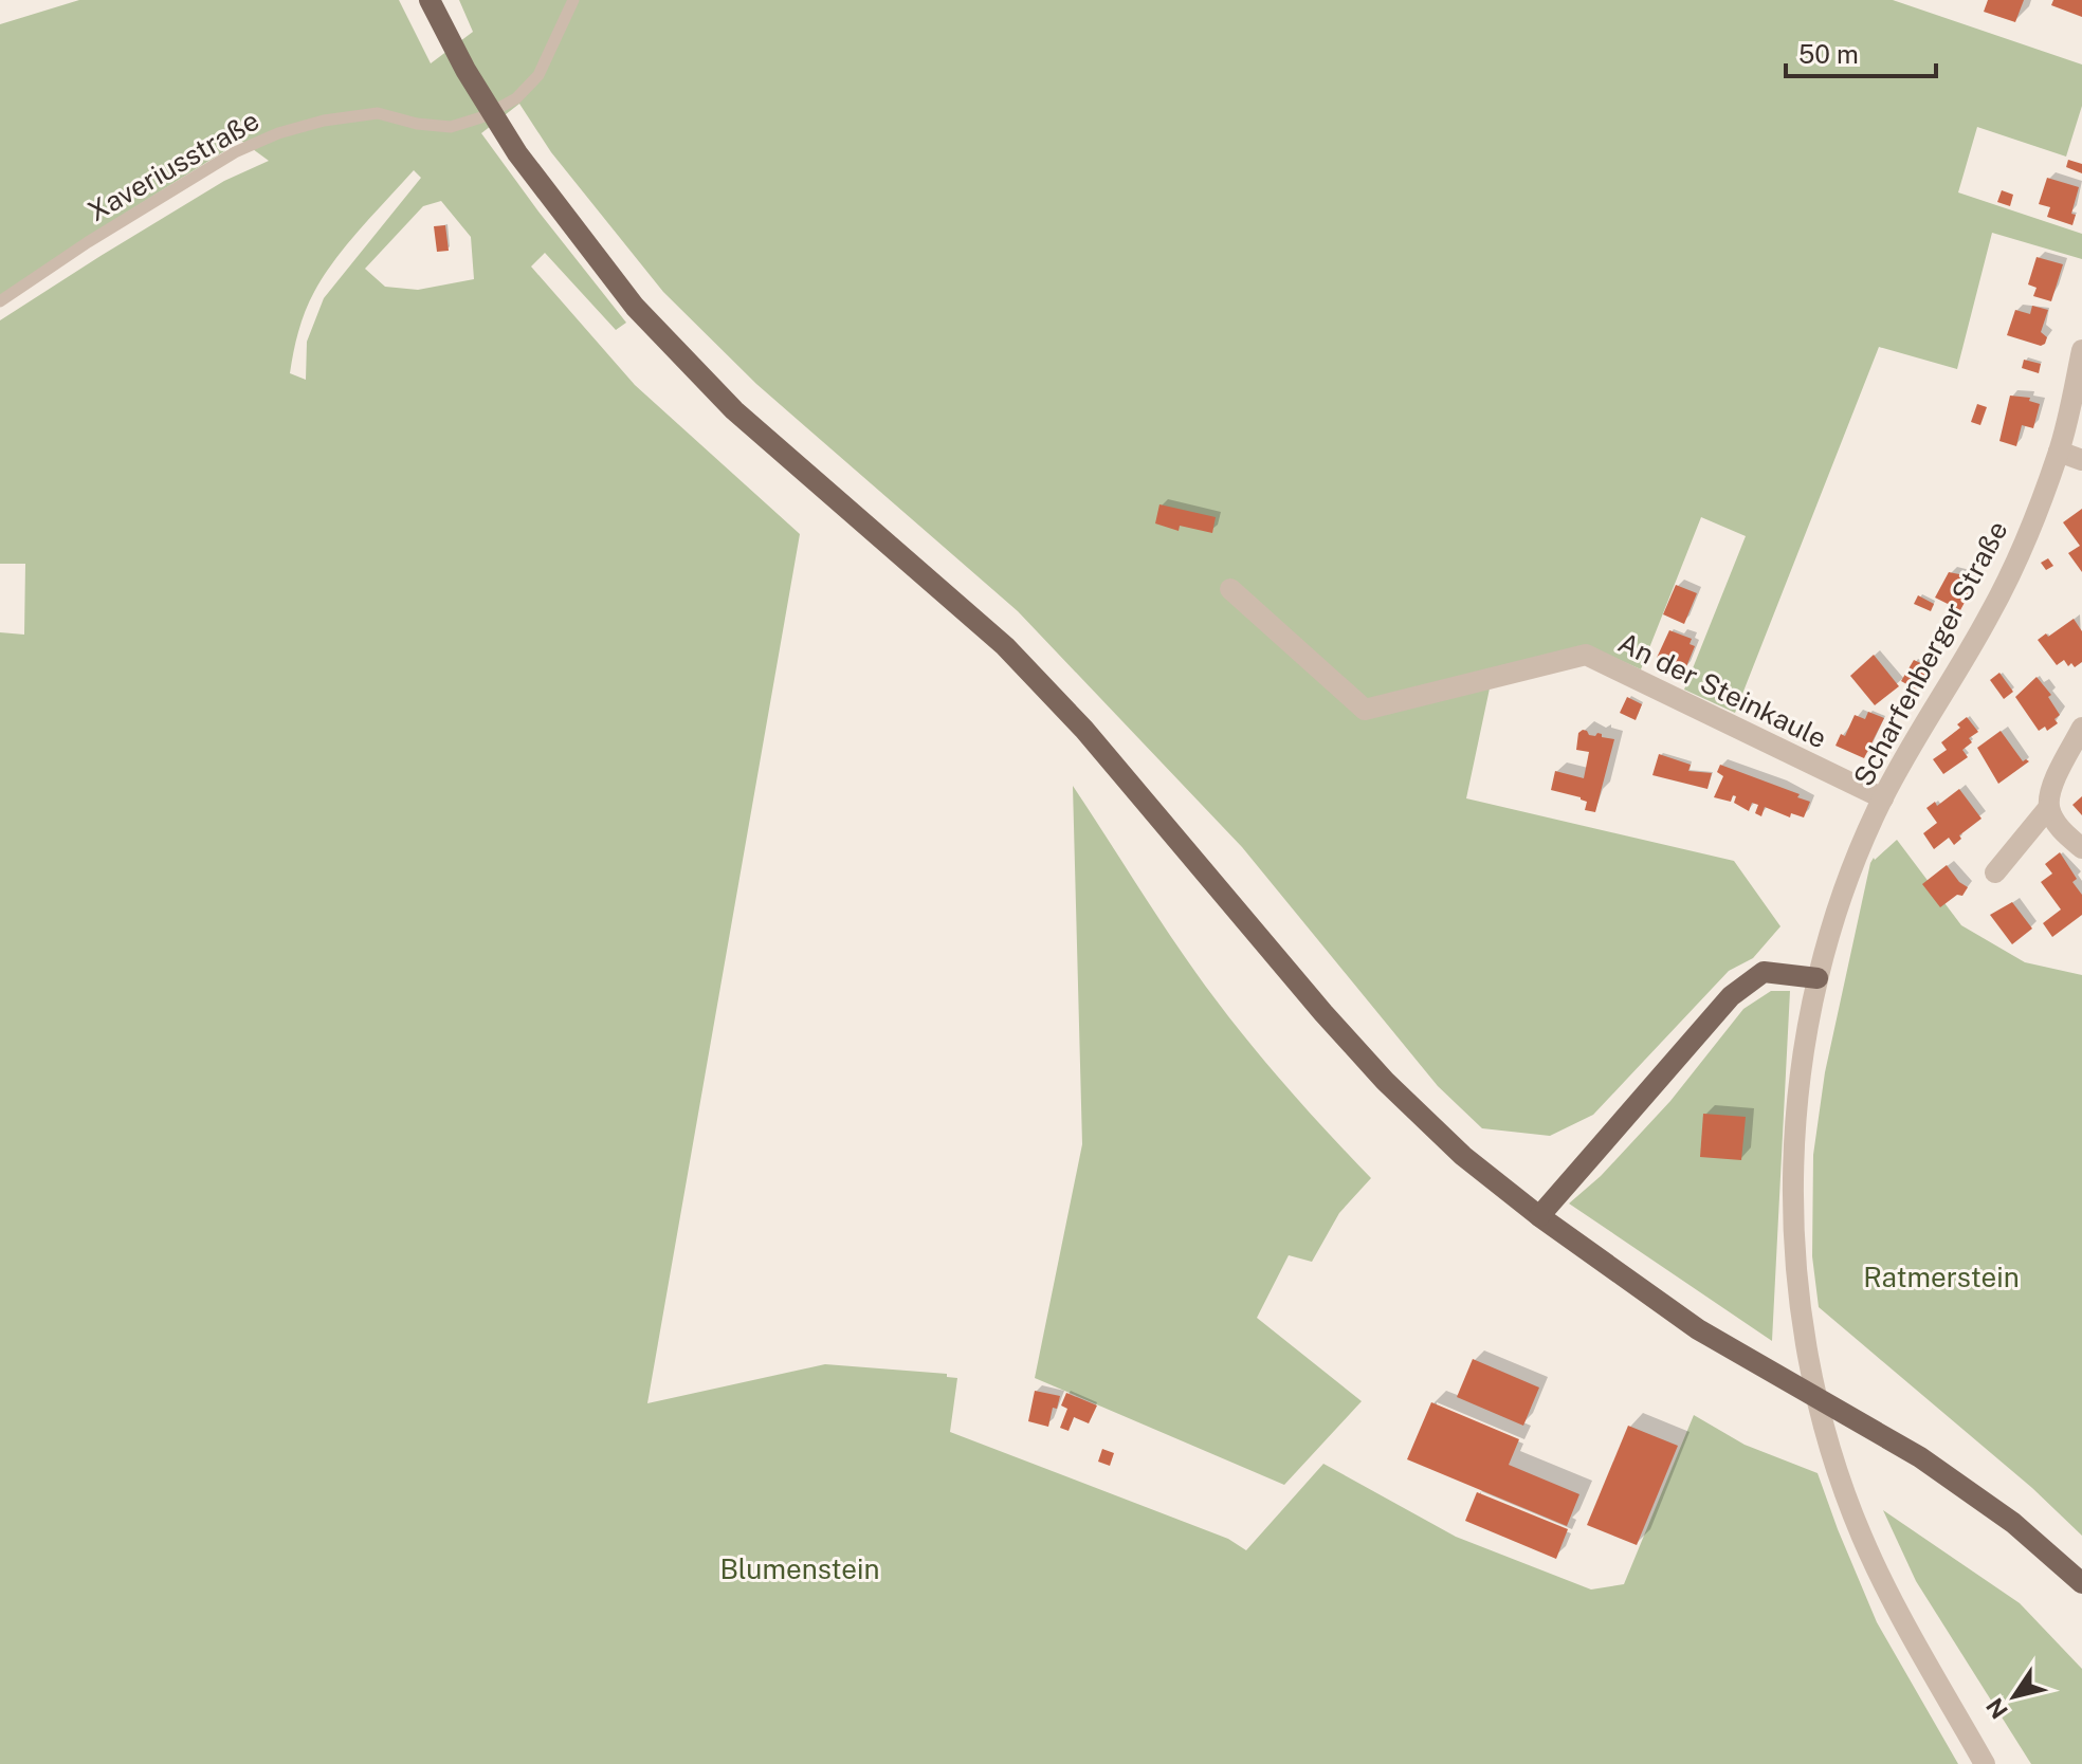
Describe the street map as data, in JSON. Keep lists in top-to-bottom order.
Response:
{
  "streets": {
    "street": ["Scharfenberger Straße", "An der Steinkaule"],
    "lane": ["Xaveriusstraße"]
  },
  "crossings": [
    ["Scharfenberger Straße", "An der Steinkaule"]
  ],
  "parks": ["Ratmerstein", "Blumenstein"],
  "scale_bar": "50 m",
  "north": "bottom left"
}
